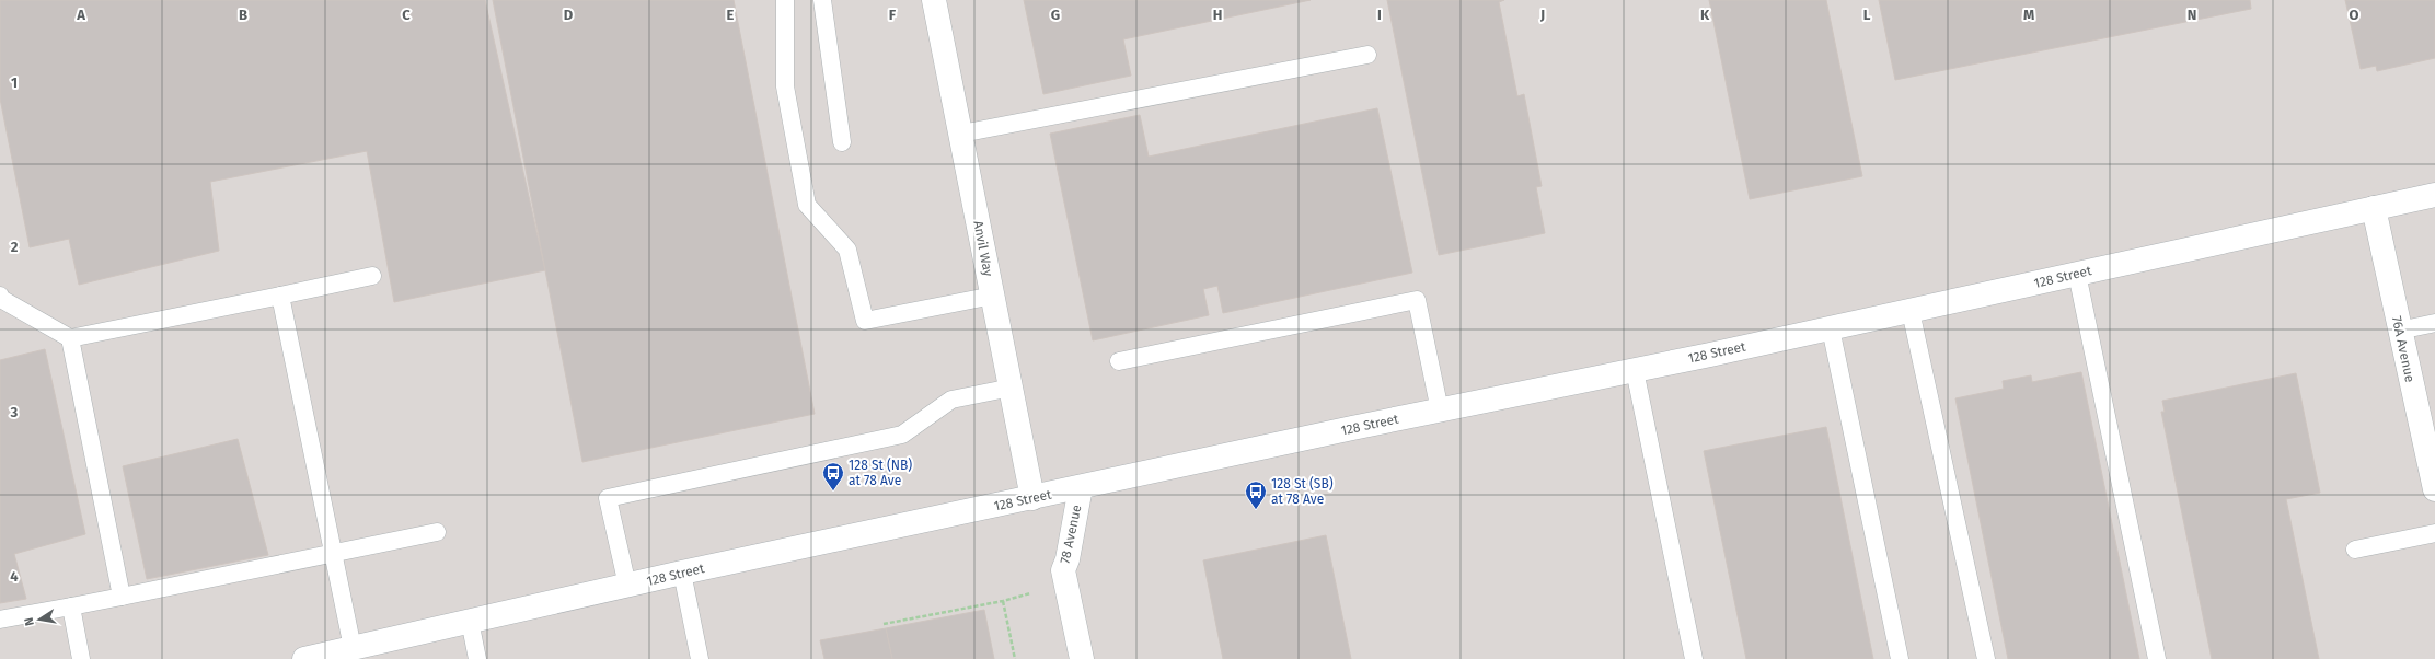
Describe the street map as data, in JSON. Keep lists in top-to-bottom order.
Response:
{
  "streets": {
    "main road": [
      "Anvil Way",
      "128 Street",
      "76A Avenue",
      "78 Avenue"
    ]
  },
  "crossings": [
    ["Anvil Way", "128 Street"],
    ["128 Street", "76A Avenue"],
    ["128 Street", "78 Avenue"]
  ],
  "places": {
    "bus stop": ["128 St (NB) at 78 Ave", "128 St (SB) at 78 Ave"]
  },
  "north": "left",
  "grid": {
    "columns": [
      "A",
      "B",
      "C",
      "D",
      "E",
      "F",
      "G",
      "H",
      "I",
      "J",
      "K",
      "L",
      "M",
      "N",
      "O"
    ],
    "rows": [
      "1",
      "2",
      "3",
      "4"
    ]
  }
}
